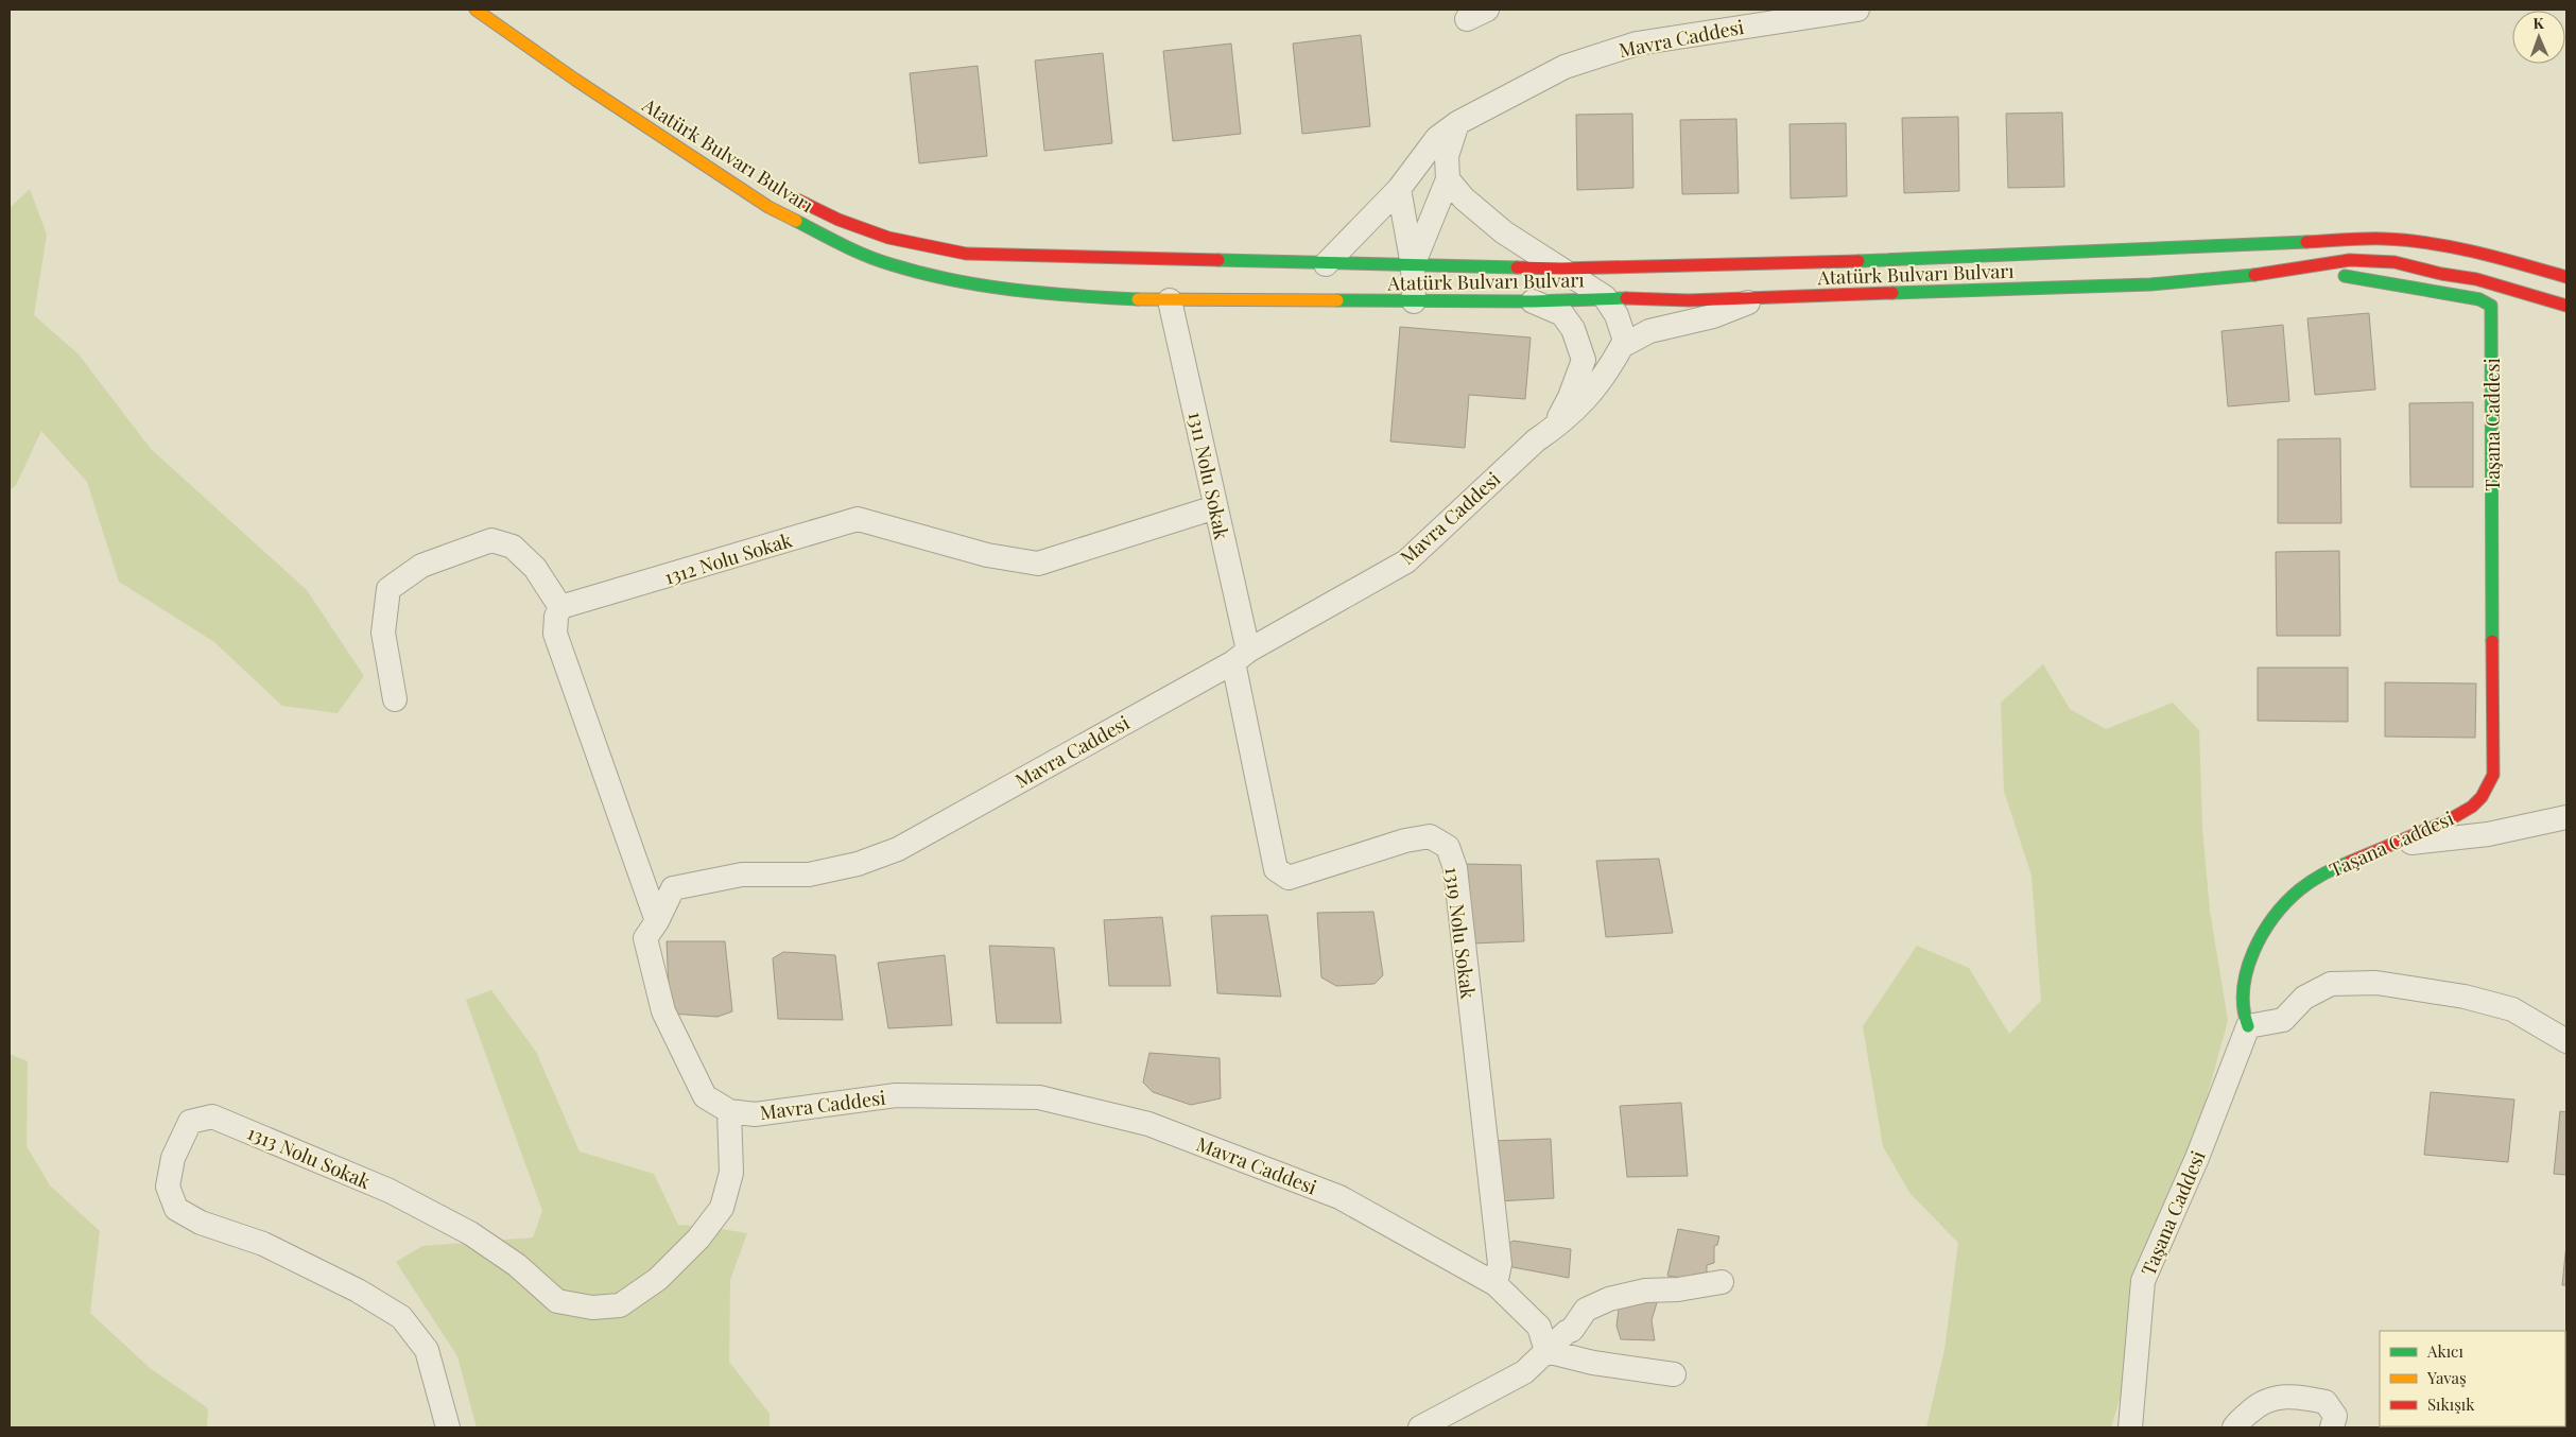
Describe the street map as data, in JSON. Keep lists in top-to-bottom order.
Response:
{
  "streets": {
    "street": [
      "Mavra Caddesi",
      "Atatürk Bulvarı Bulvarı",
      "Taşana Caddesi",
      "1311 Nolu Sokak",
      "1312 Nolu Sokak",
      "1319 Nolu Sokak",
      "1313 Nolu Sokak"
    ]
  },
  "crossings": [
    ["Mavra Caddesi", "Atatürk Bulvarı Bulvarı"],
    ["Mavra Caddesi", "1311 Nolu Sokak"],
    ["Mavra Caddesi", "1319 Nolu Sokak"],
    ["Mavra Caddesi", "1313 Nolu Sokak"],
    ["Atatürk Bulvarı Bulvarı", "Taşana Caddesi"],
    ["Atatürk Bulvarı Bulvarı", "1311 Nolu Sokak"],
    ["1311 Nolu Sokak", "1312 Nolu Sokak"],
    ["1311 Nolu Sokak", "1319 Nolu Sokak"]
  ],
  "legend": ["Akıcı", "Yavaş", "Sıkışık"],
  "north": "top"
}
